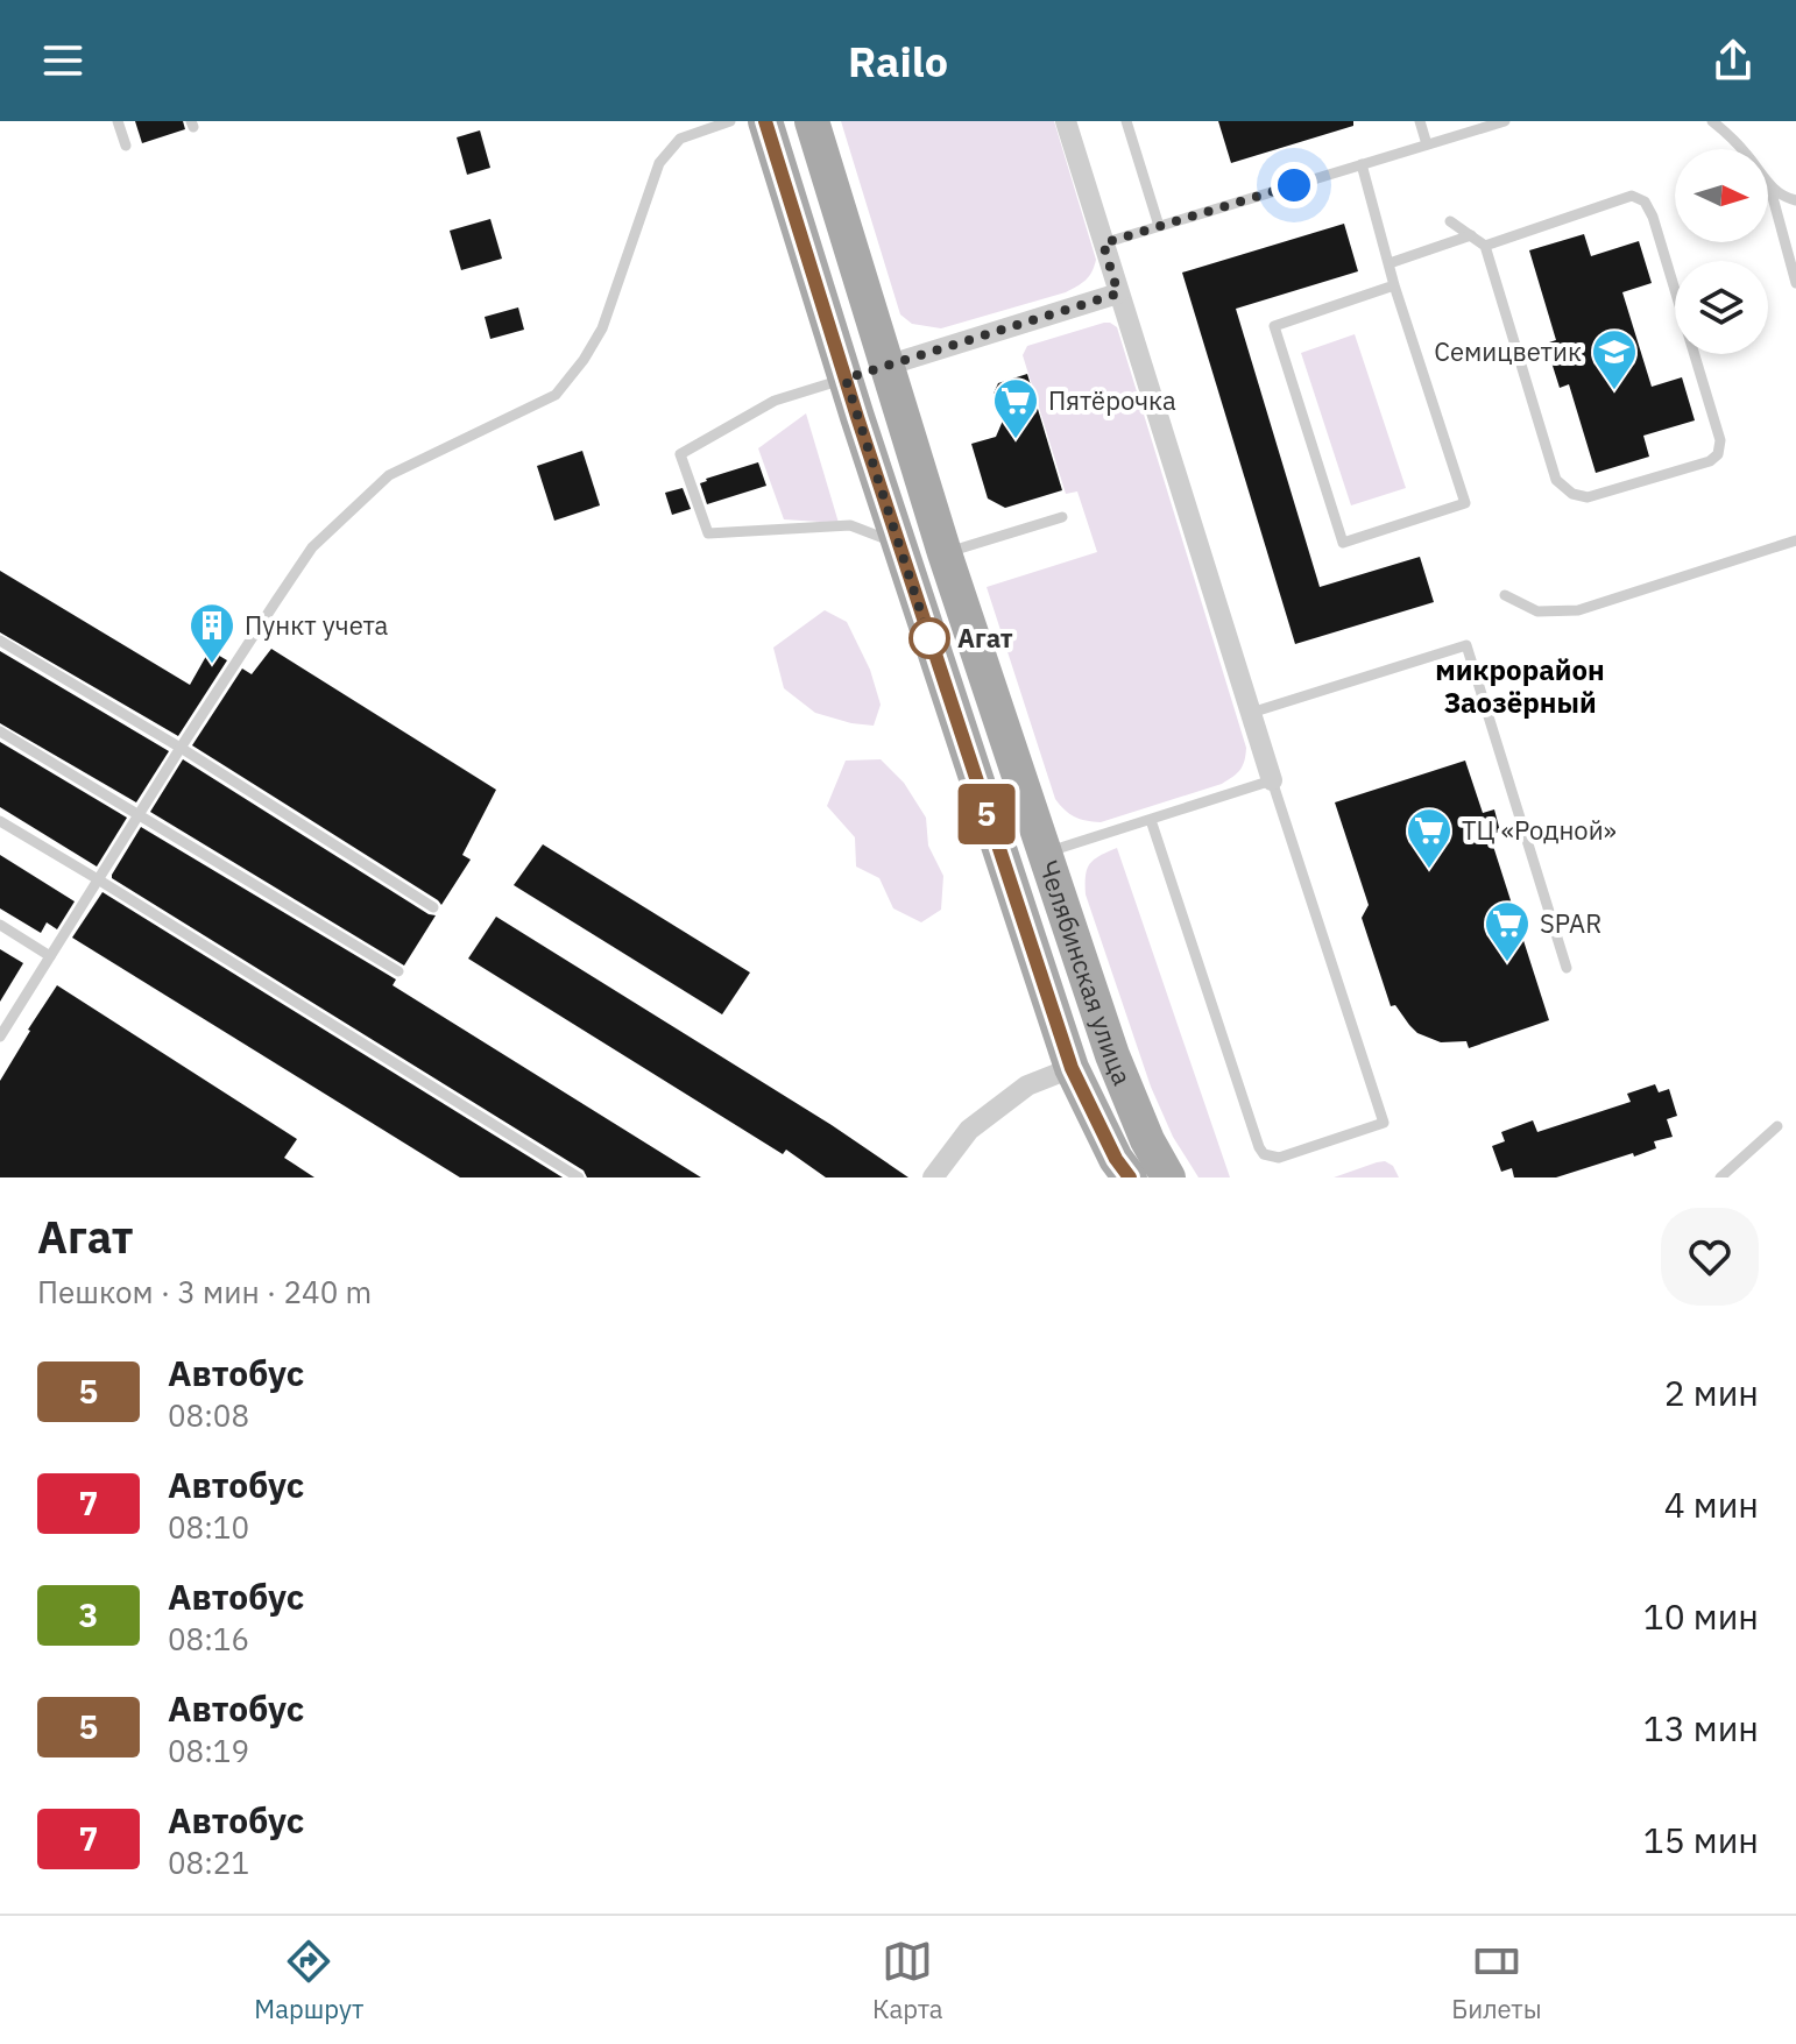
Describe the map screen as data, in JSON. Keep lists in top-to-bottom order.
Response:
{
  "streets": {
    "main road": ["Челябинская улица"]
  },
  "districts": ["микрорайон Заозёрный"],
  "places": {
    "school or university": ["Семицветик"],
    "supermarket": ["Пятёрочка", "ТЦ «Родной»", "SPAR"],
    "other": ["Агат"],
    "building": ["Пункт учета"]
  },
  "lines": ["bus line 5"],
  "north": "right",
  "page": {
    "header": "Railo",
    "on_map": "5",
    "heading": ["Агат", "Пешком · 3 мин · 240 m"],
    "list": [
      {
        "mark": "5",
        "name": "Автобус",
        "note": "08:08",
        "value": "2 мин"
      },
      {
        "mark": "7",
        "name": "Автобус",
        "note": "08:10",
        "value": "4 мин"
      },
      {
        "mark": "3",
        "name": "Автобус",
        "note": "08:16",
        "value": "10 мин"
      },
      {
        "mark": "5",
        "name": "Автобус",
        "note": "08:19",
        "value": "13 мин"
      },
      {
        "mark": "7",
        "name": "Автобус",
        "note": "08:21",
        "value": "15 мин"
      }
    ],
    "tabs": ["Маршрут", "Карта", "Билеты"]
  }
}
